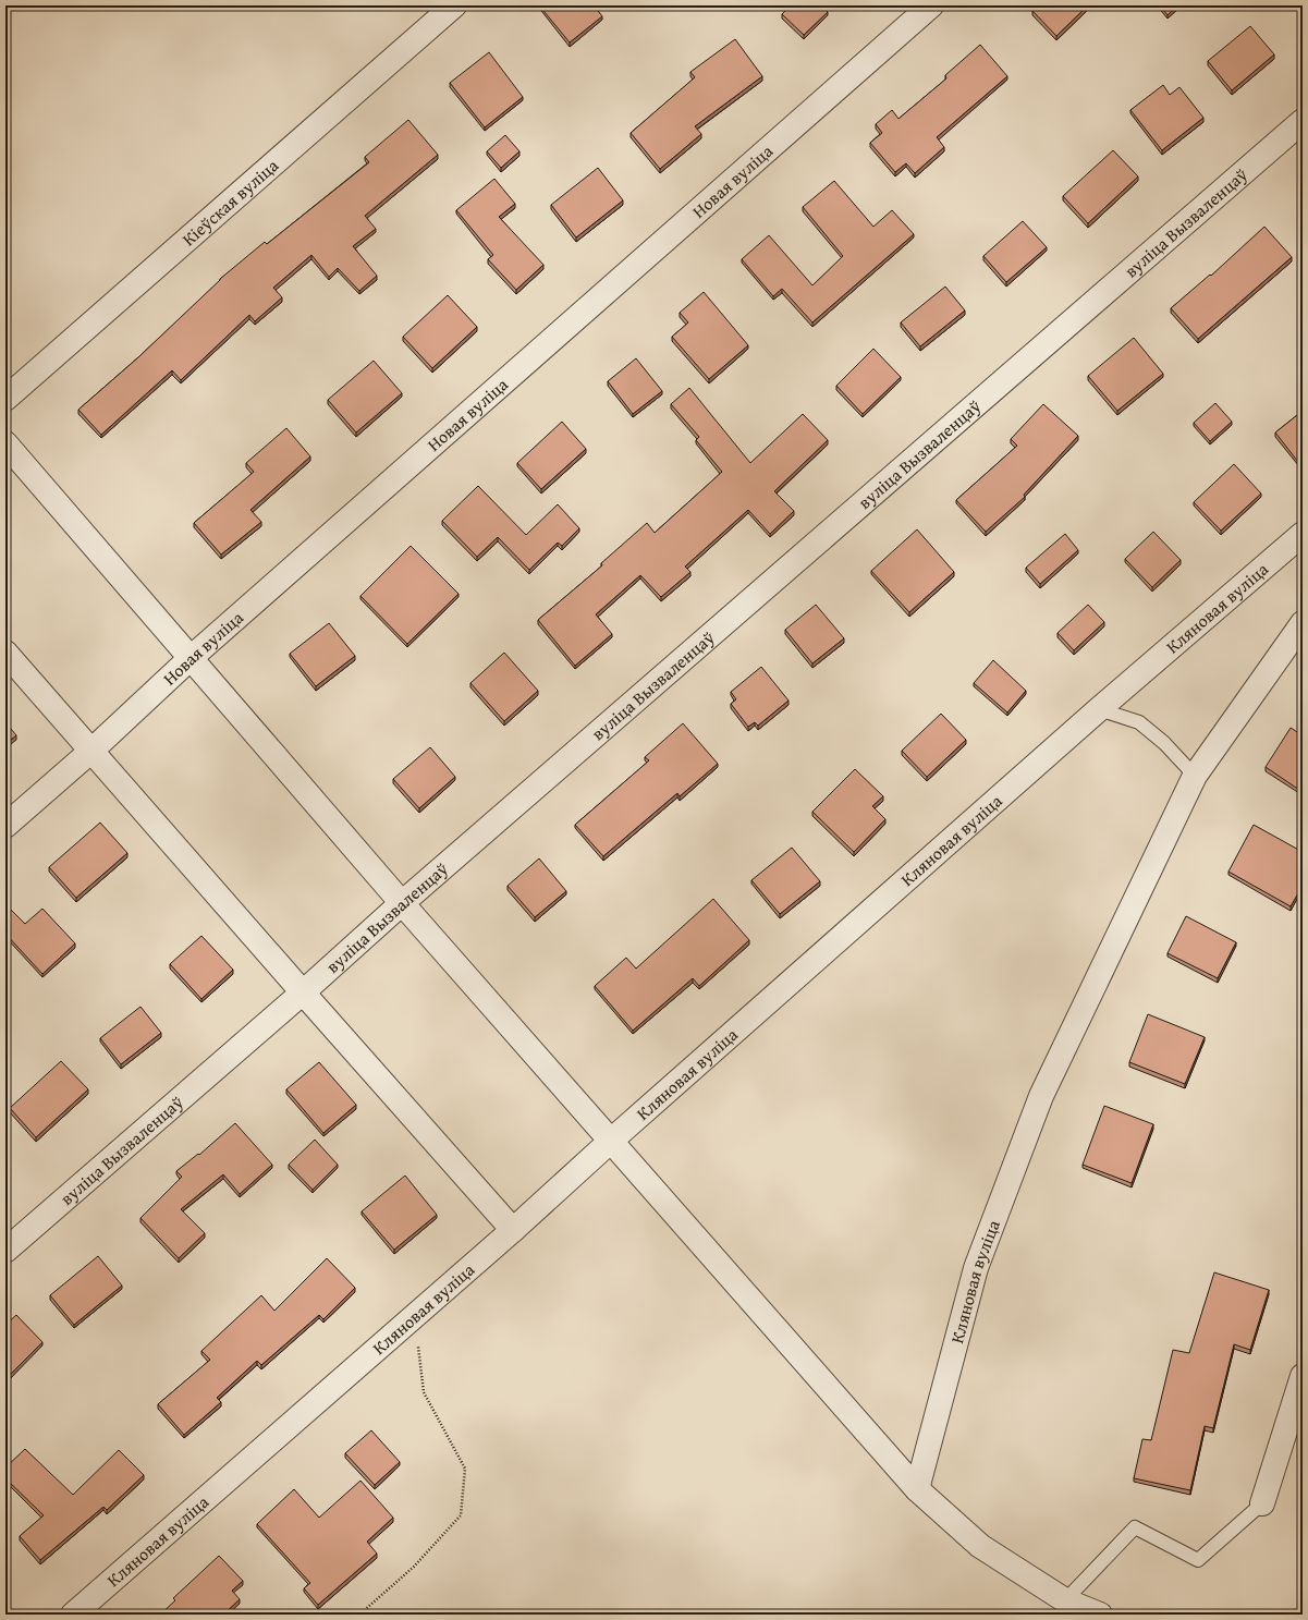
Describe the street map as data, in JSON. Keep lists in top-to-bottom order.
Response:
{
  "streets": {
    "street": [
      "Новая вуліца",
      "Кіеўская вуліца",
      "вуліца Вызваленцаў",
      "Кляновая вуліца"
    ]
  }
}
